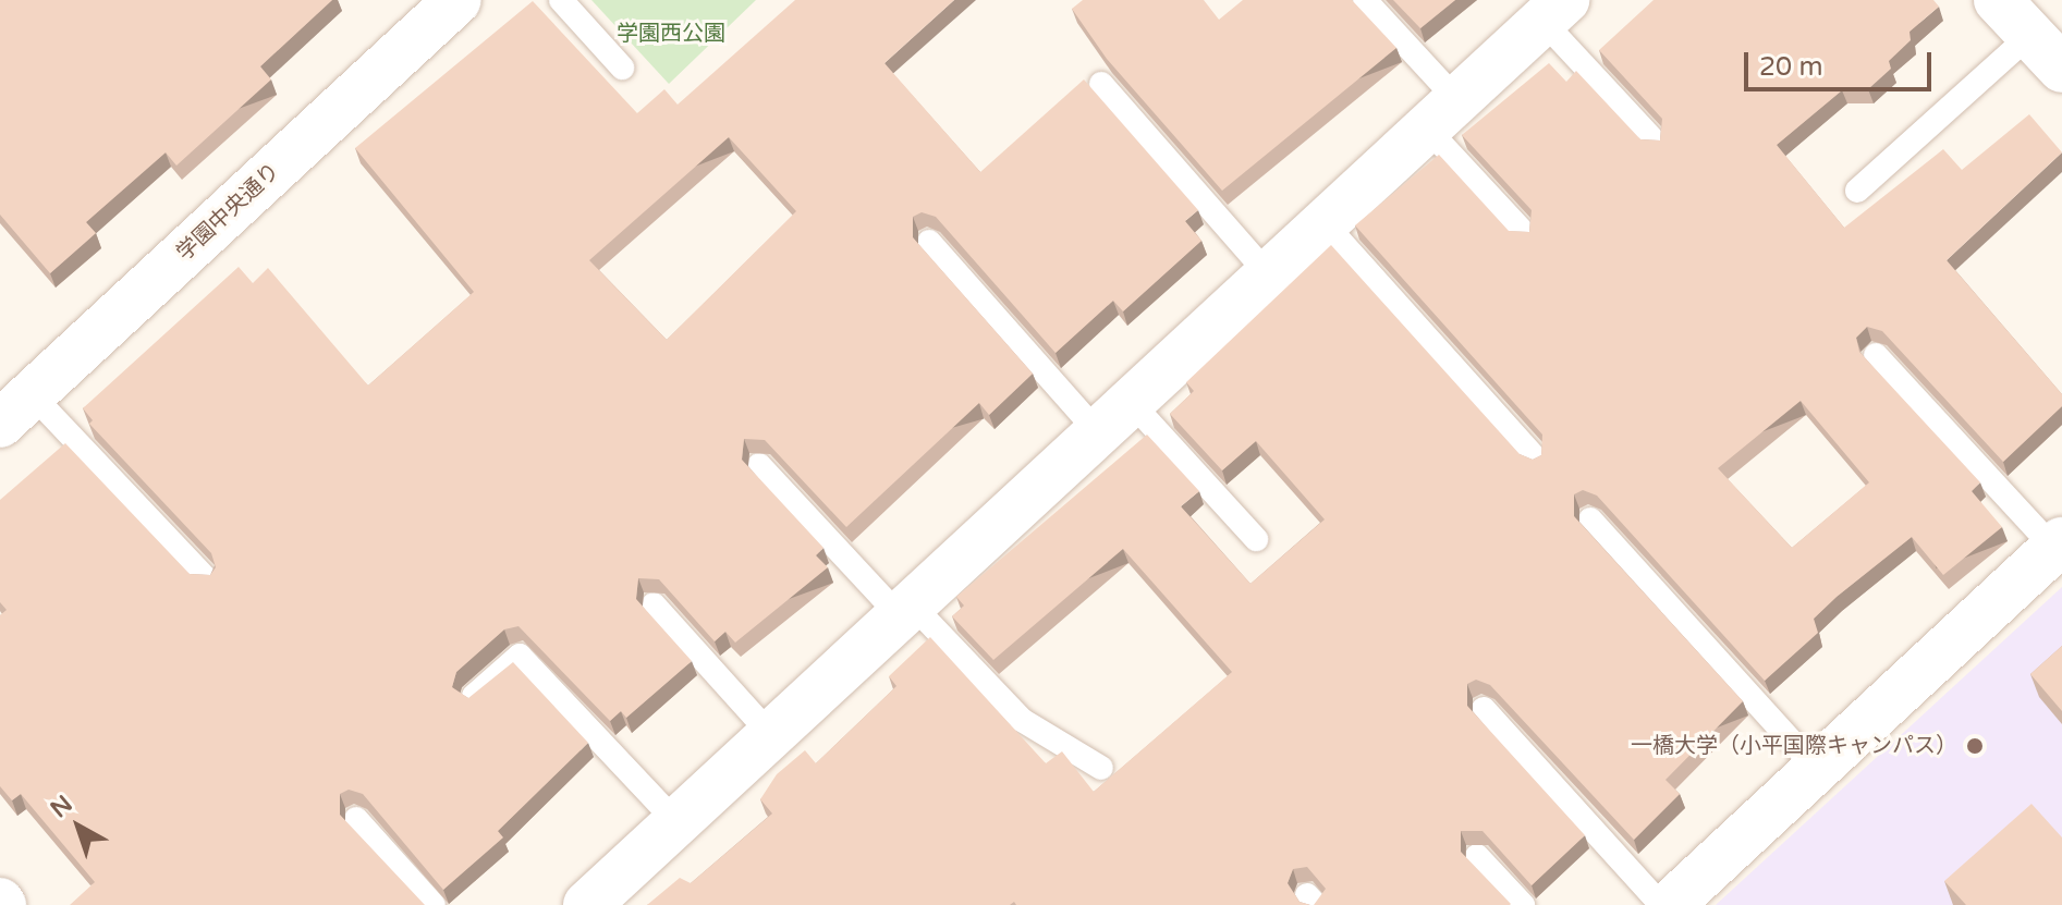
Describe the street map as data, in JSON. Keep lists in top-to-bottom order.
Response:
{
  "streets": {
    "street": ["学園中央通り"]
  },
  "parks": ["学園西公園"],
  "places": ["一橋大学（小平国際キャンパス）"],
  "scale_bar": "20 m",
  "north": "top left"
}
